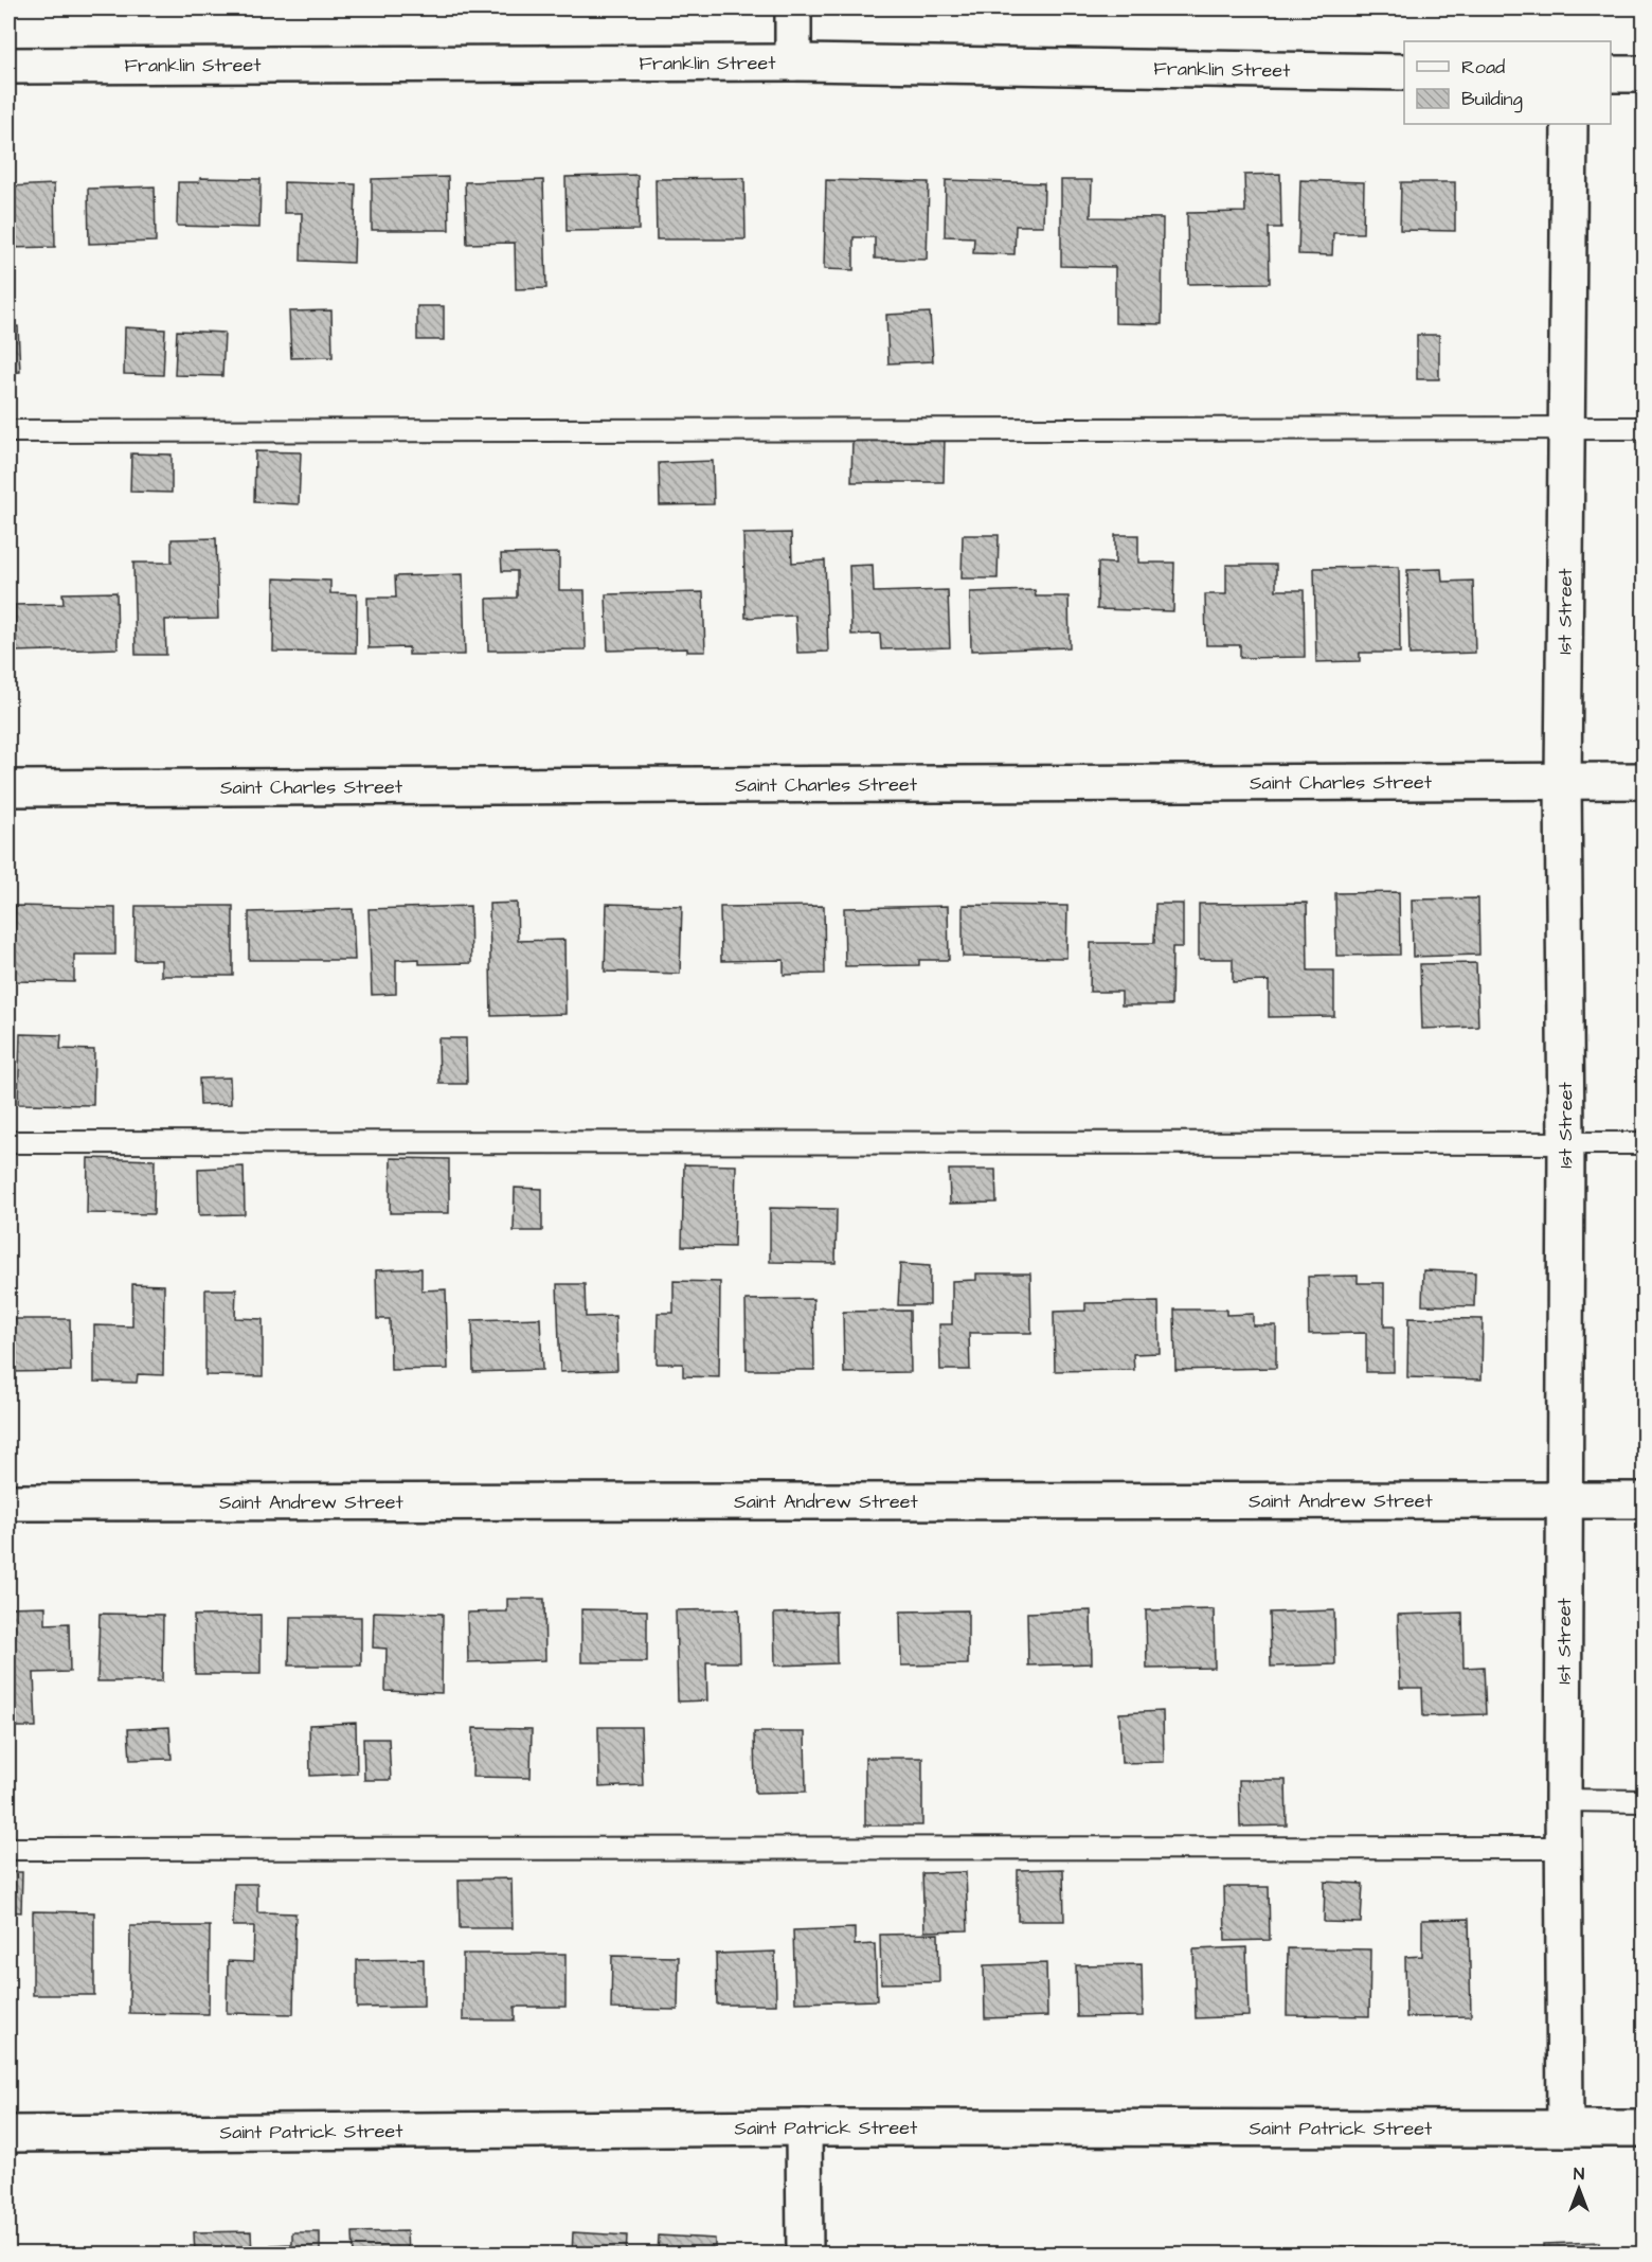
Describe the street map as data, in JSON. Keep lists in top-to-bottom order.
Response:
{
  "streets": {
    "street": [
      "Franklin Street",
      "1st Street",
      "Saint Charles Street",
      "Saint Andrew Street",
      "Saint Patrick Street"
    ]
  },
  "crossings": [
    ["1st Street", "Saint Charles Street"],
    ["1st Street", "Saint Andrew Street"],
    ["1st Street", "Saint Patrick Street"]
  ],
  "legend": ["Road", "Building"],
  "north": "top"
}
